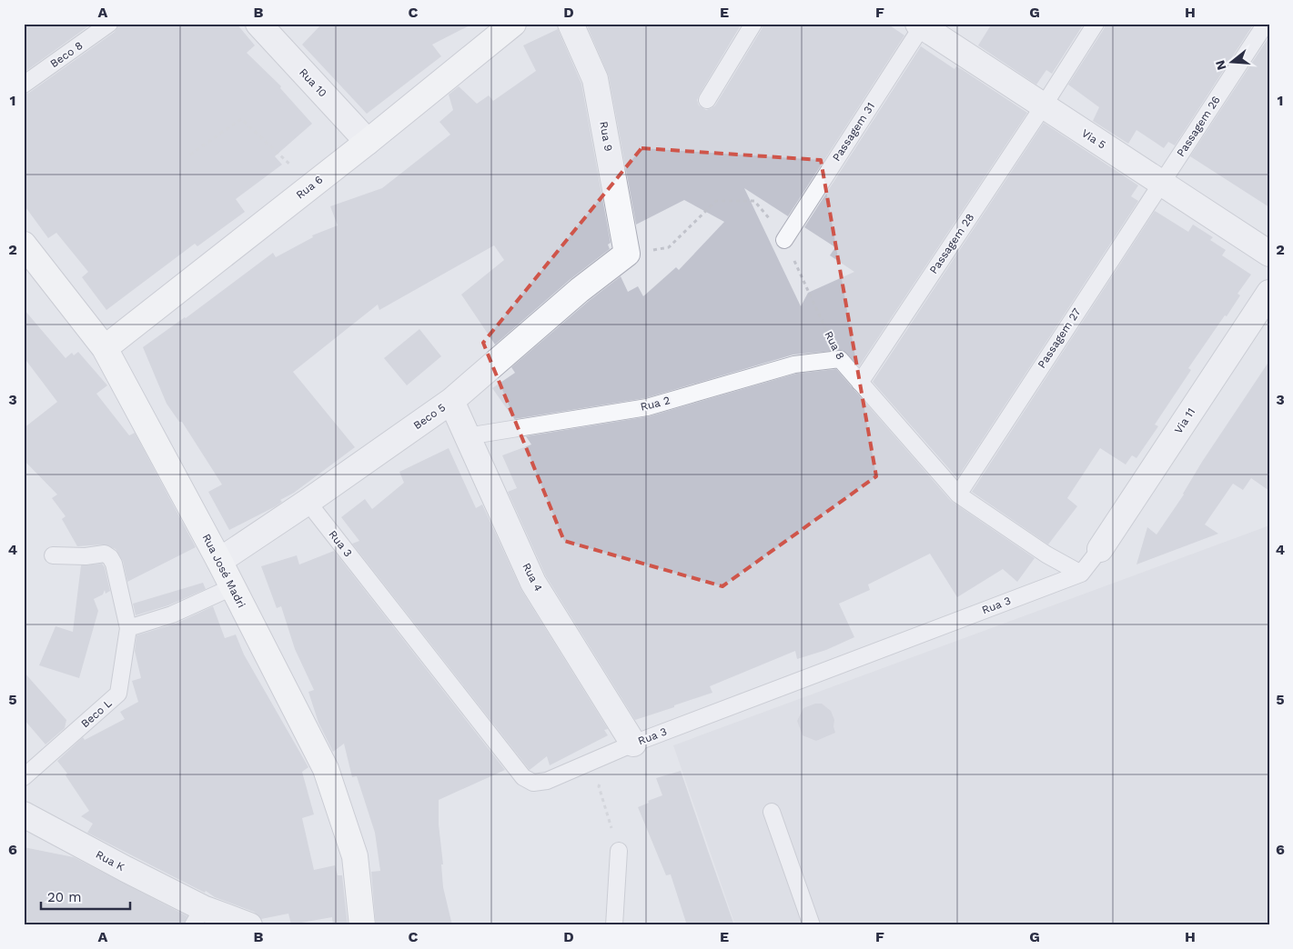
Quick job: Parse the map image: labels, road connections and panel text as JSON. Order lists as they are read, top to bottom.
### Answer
{
  "streets": {
    "street": [
      "Rua 10",
      "Rua 9",
      "Via 5",
      "Rua 6",
      "Beco 5",
      "Via 11",
      "Rua José Madri",
      "Rua 4",
      "Rua K"
    ],
    "lane": [
      "Beco 8",
      "Passagem 26",
      "Passagem 31",
      "Passagem 28",
      "Passagem 27",
      "Rua 8",
      "Rua 2",
      "Rua 3",
      "Beco L"
    ]
  },
  "crossings": [
    ["Rua 10", "Rua 6"],
    ["Passagem 26", "Via 5"],
    ["Passagem 26", "Passagem 27"],
    ["Passagem 31", "Via 5"],
    ["Passagem 31", "Rua 8"],
    ["Rua 9", "Rua 8"],
    ["Rua 9", "Beco 5"],
    ["Via 5", "Passagem 28"],
    ["Via 5", "Passagem 27"],
    ["Rua 6", "Rua José Madri"],
    ["Passagem 28", "Rua 8"],
    ["Passagem 27", "Rua 8"],
    ["Rua 8", "Rua 2"],
    ["Rua 8", "Beco 5"],
    ["Rua 8", "Rua 3"],
    ["Rua 2", "Rua 4"],
    ["Beco 5", "Rua 3"],
    ["Beco 5", "Rua José Madri"],
    ["Beco 5", "Rua 4"],
    ["Rua 3", "Rua 4"]
  ],
  "scale_bar": "20 m",
  "north": "left",
  "grid": {
    "columns": [
      "A",
      "B",
      "C",
      "D",
      "E",
      "F",
      "G",
      "H"
    ],
    "rows": [
      "1",
      "2",
      "3",
      "4",
      "5",
      "6"
    ]
  }
}
